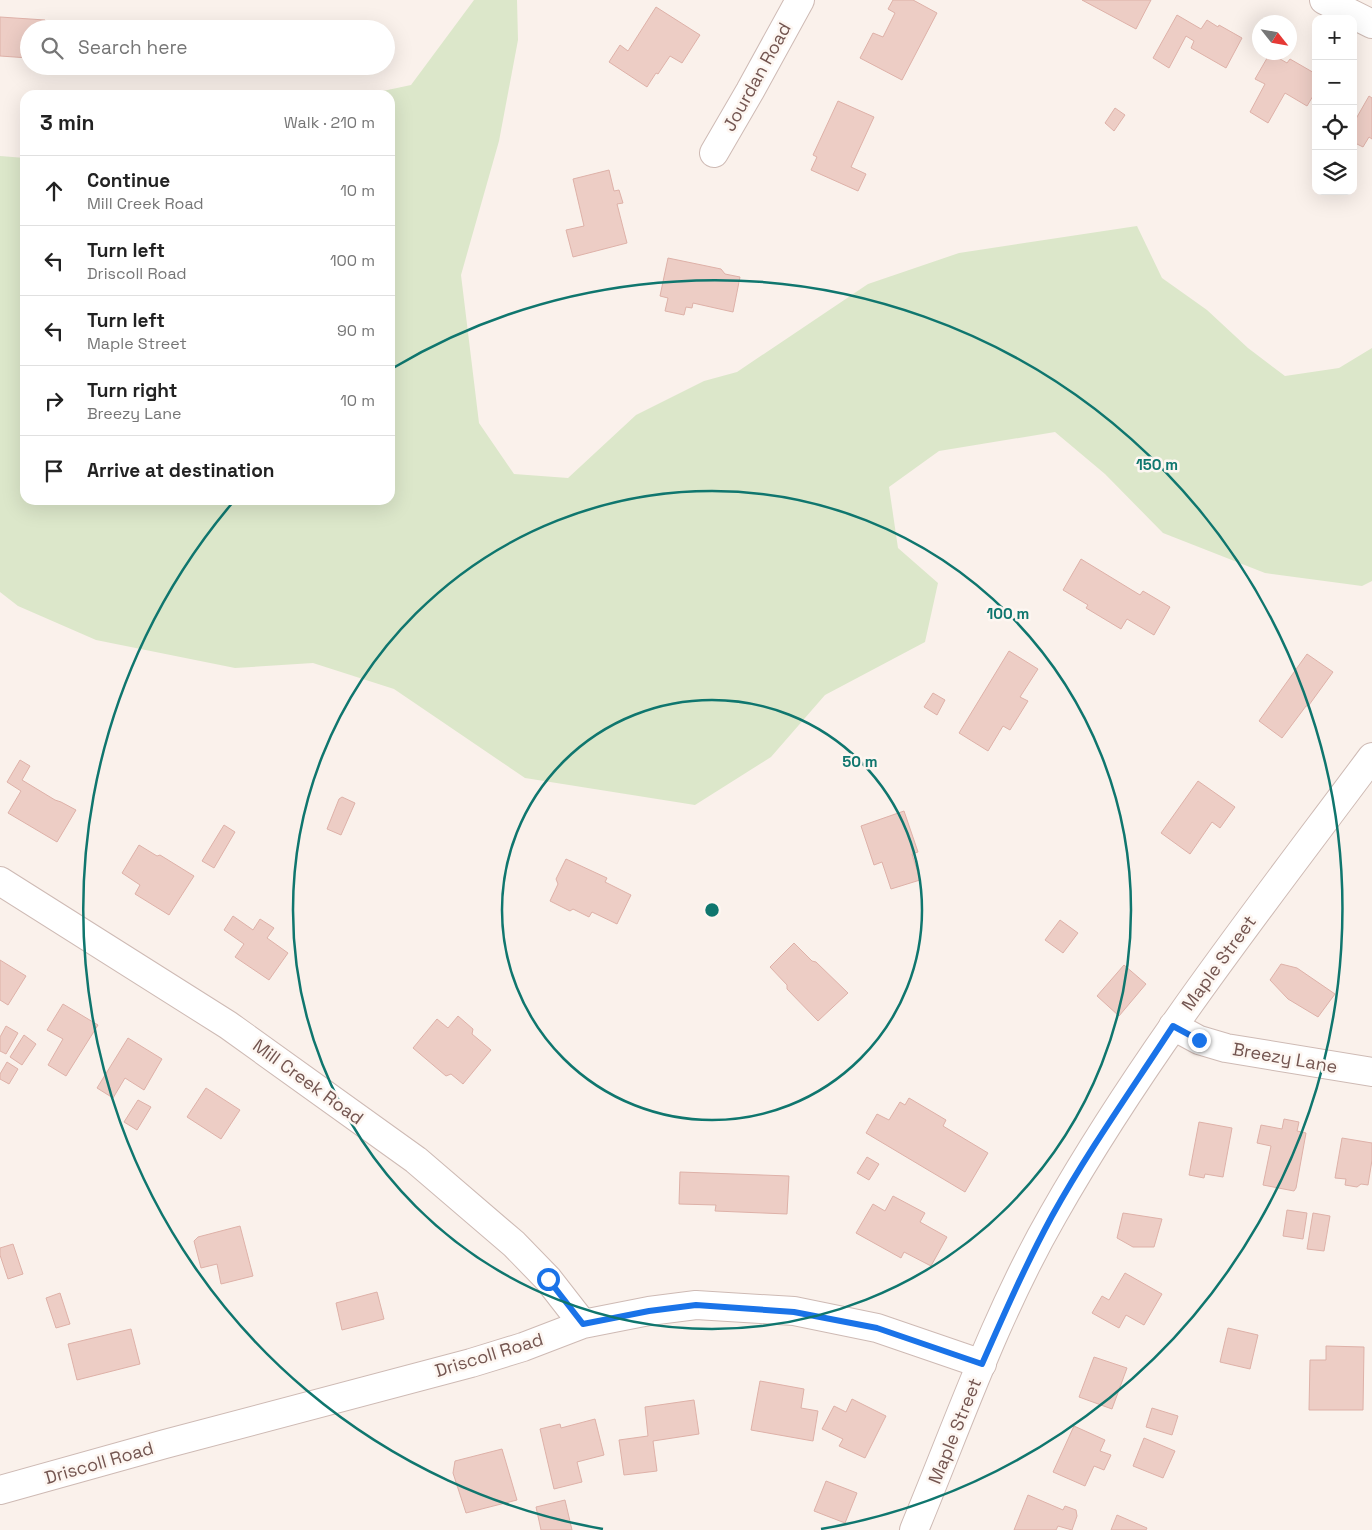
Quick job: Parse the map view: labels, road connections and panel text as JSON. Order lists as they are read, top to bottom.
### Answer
{
  "streets": {
    "street": [
      "Jourdan Road",
      "Maple Street",
      "Breezy Lane",
      "Mill Creek Road",
      "Driscoll Road"
    ]
  },
  "crossings": [
    ["Maple Street", "Breezy Lane"],
    ["Maple Street", "Driscoll Road"],
    ["Mill Creek Road", "Driscoll Road"]
  ],
  "north": "bottom right",
  "page": {
    "map_buttons": ["+", "−"],
    "search": "Search here",
    "heading": ["3 min", "Walk · 210 m"],
    "list": [
      ["Continue", "Mill Creek Road", "10 m"],
      ["Turn left", "Driscoll Road", "100 m"],
      ["Turn left", "Maple Street", "90 m"],
      ["Turn right", "Breezy Lane", "10 m"],
      "Arrive at destination"
    ]
  },
  "rings": ["150 m", "100 m", "50 m"]
}
